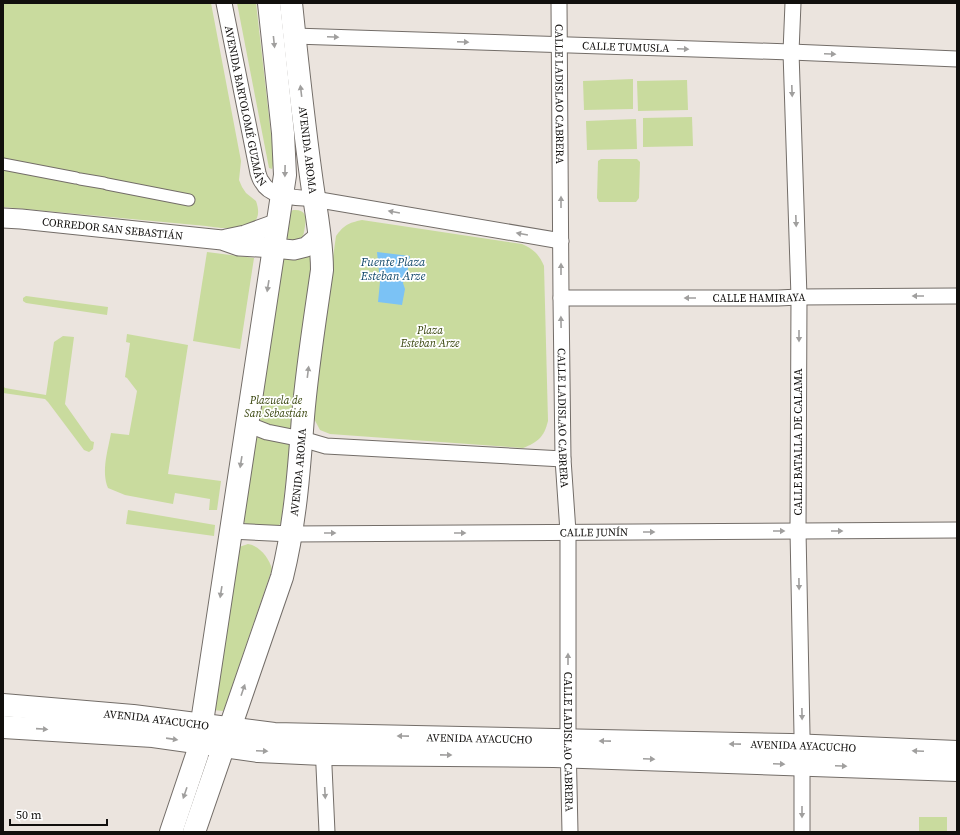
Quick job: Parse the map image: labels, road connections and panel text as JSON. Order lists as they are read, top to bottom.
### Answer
{
  "streets": {
    "main road": ["AVENIDA AROMA", "AVENIDA AYACUCHO"],
    "street": [
      "CALLE TUMUSLA",
      "CALLE LADISLAO CABRERA",
      "AVENIDA BARTOLOMÉ GUZMÁN",
      "CORREDOR SAN SEBASTIÁN",
      "CALLE HAMIRAYA",
      "CALLE BATALLA DE CALAMA",
      "CALLE JUNÍN"
    ]
  },
  "crossings": [
    ["CALLE TUMUSLA", "CALLE LADISLAO CABRERA"],
    ["CALLE TUMUSLA", "AVENIDA AROMA"],
    ["CALLE TUMUSLA", "CALLE BATALLA DE CALAMA"],
    ["CALLE LADISLAO CABRERA", "CALLE HAMIRAYA"],
    ["CALLE LADISLAO CABRERA", "CALLE JUNÍN"],
    ["CALLE LADISLAO CABRERA", "AVENIDA AYACUCHO"],
    ["AVENIDA BARTOLOMÉ GUZMÁN", "AVENIDA AROMA"],
    ["AVENIDA AROMA", "CORREDOR SAN SEBASTIÁN"],
    ["AVENIDA AROMA", "CALLE JUNÍN"],
    ["AVENIDA AROMA", "AVENIDA AYACUCHO"],
    ["CALLE HAMIRAYA", "CALLE BATALLA DE CALAMA"],
    ["CALLE BATALLA DE CALAMA", "CALLE JUNÍN"],
    ["CALLE BATALLA DE CALAMA", "AVENIDA AYACUCHO"]
  ],
  "one_way": [
    "CALLE TUMUSLA",
    "CALLE LADISLAO CABRERA",
    "CALLE HAMIRAYA",
    "CALLE BATALLA DE CALAMA"
  ],
  "water": ["Fuente Plaza Esteban Arze"],
  "parks": ["Plaza Esteban Arze", "Plazuela de San Sebastián"],
  "scale_bar": "50 m"
}
